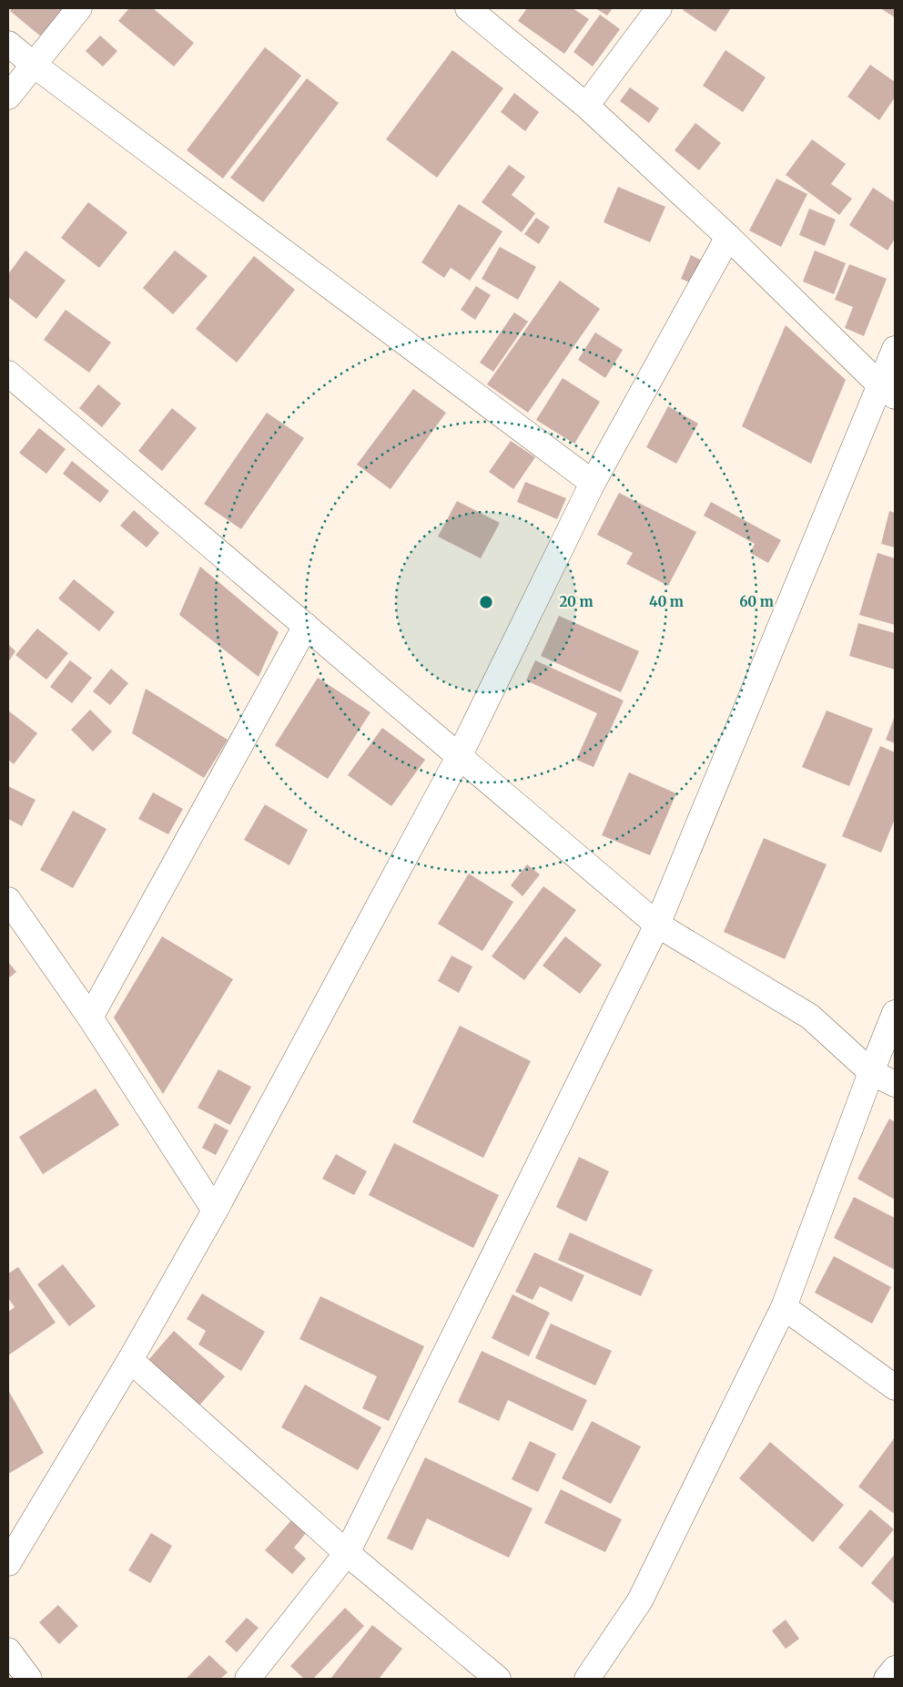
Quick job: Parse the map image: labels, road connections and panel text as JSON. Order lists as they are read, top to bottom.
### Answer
{
  "rings": ["20 m", "40 m", "60 m"]
}
